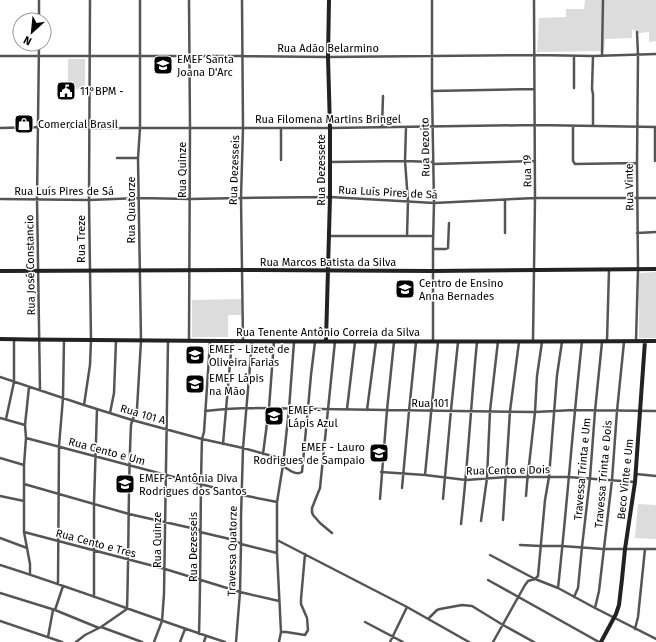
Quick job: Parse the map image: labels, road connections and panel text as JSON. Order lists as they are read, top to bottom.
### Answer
{
  "streets": {
    "main road": [
      "Rua Dezessete",
      "Rua Marcos Batista da Silva",
      "Rua Tenente Antônio Correia da Silva",
      "Beco Vinte e Um"
    ],
    "street": [
      "Rua Adão Belarmino",
      "Rua Filomena Martins Bringel",
      "Rua Dezoito",
      "Rua Quinze",
      "Rua Dezesseis",
      "Rua 19",
      "Rua Vinte",
      "Rua Luís Pires de Sá",
      "Rua Quatorze",
      "Rua Treze",
      "Rua José Constancio",
      "Rua 101",
      "Rua 101 A",
      "Rua Cento e Um",
      "Travessa Trinta e Um",
      "Rua Cento e Dois",
      "Travessa Trinta e Dois",
      "Rua Cento e Tres",
      "Travessa Quatorze"
    ]
  },
  "crossings": [
    ["Rua Adão Belarmino", "Rua Dezoito"],
    ["Rua Adão Belarmino", "Rua Quinze"],
    ["Rua Adão Belarmino", "Rua Dezesseis"],
    ["Rua Adão Belarmino", "Rua Dezessete"],
    ["Rua Adão Belarmino", "Rua 19"],
    ["Rua Adão Belarmino", "Rua Vinte"],
    ["Rua Adão Belarmino", "Rua Quatorze"],
    ["Rua Adão Belarmino", "Rua Treze"],
    ["Rua Adão Belarmino", "Rua José Constancio"],
    ["Rua Filomena Martins Bringel", "Rua Dezoito"],
    ["Rua Filomena Martins Bringel", "Rua Quinze"],
    ["Rua Filomena Martins Bringel", "Rua Dezesseis"],
    ["Rua Filomena Martins Bringel", "Rua Dezessete"],
    ["Rua Filomena Martins Bringel", "Rua 19"],
    ["Rua Filomena Martins Bringel", "Rua Vinte"],
    ["Rua Filomena Martins Bringel", "Rua Quatorze"],
    ["Rua Filomena Martins Bringel", "Rua Treze"],
    ["Rua Filomena Martins Bringel", "Rua José Constancio"],
    ["Rua Dezoito", "Rua Luís Pires de Sá"],
    ["Rua Dezoito", "Rua Marcos Batista da Silva"],
    ["Rua Dezoito", "Rua Tenente Antônio Correia da Silva"],
    ["Rua Quinze", "Rua Luís Pires de Sá"],
    ["Rua Quinze", "Rua Marcos Batista da Silva"],
    ["Rua Quinze", "Rua Tenente Antônio Correia da Silva"],
    ["Rua Quinze", "Rua 101 A"],
    ["Rua Quinze", "Rua Cento e Um"],
    ["Rua Quinze", "Rua Cento e Tres"],
    ["Rua Dezesseis", "Rua Luís Pires de Sá"],
    ["Rua Dezesseis", "Rua Marcos Batista da Silva"],
    ["Rua Dezesseis", "Rua Tenente Antônio Correia da Silva"],
    ["Rua Dezesseis", "Rua 101"],
    ["Rua Dezesseis", "Rua 101 A"],
    ["Rua Dezesseis", "Rua Cento e Um"],
    ["Rua Dezesseis", "Rua Cento e Tres"],
    ["Rua Dezessete", "Rua Luís Pires de Sá"],
    ["Rua Dezessete", "Rua Marcos Batista da Silva"],
    ["Rua Dezessete", "Rua Tenente Antônio Correia da Silva"],
    ["Rua 19", "Rua Luís Pires de Sá"],
    ["Rua 19", "Rua Marcos Batista da Silva"],
    ["Rua 19", "Rua Tenente Antônio Correia da Silva"],
    ["Rua Vinte", "Rua Luís Pires de Sá"],
    ["Rua Vinte", "Rua Marcos Batista da Silva"],
    ["Rua Vinte", "Rua Tenente Antônio Correia da Silva"],
    ["Rua Luís Pires de Sá", "Rua Quatorze"],
    ["Rua Luís Pires de Sá", "Rua Treze"],
    ["Rua Luís Pires de Sá", "Rua José Constancio"],
    ["Rua Quatorze", "Rua Marcos Batista da Silva"],
    ["Rua Quatorze", "Rua Tenente Antônio Correia da Silva"],
    ["Rua Quatorze", "Rua 101 A"],
    ["Rua Quatorze", "Rua Cento e Um"],
    ["Rua Quatorze", "Rua Cento e Tres"],
    ["Rua Treze", "Rua Marcos Batista da Silva"],
    ["Rua Treze", "Rua Tenente Antônio Correia da Silva"],
    ["Rua Treze", "Rua 101 A"],
    ["Rua Marcos Batista da Silva", "Rua José Constancio"],
    ["Rua Marcos Batista da Silva", "Travessa Trinta e Um"],
    ["Rua José Constancio", "Rua Tenente Antônio Correia da Silva"],
    ["Rua José Constancio", "Rua 101 A"],
    ["Rua Tenente Antônio Correia da Silva", "Travessa Trinta e Um"],
    ["Rua Tenente Antônio Correia da Silva", "Travessa Trinta e Dois"],
    ["Rua Tenente Antônio Correia da Silva", "Beco Vinte e Um"],
    ["Rua Tenente Antônio Correia da Silva", "Travessa Quatorze"],
    ["Rua 101", "Travessa Trinta e Um"],
    ["Rua 101", "Travessa Trinta e Dois"],
    ["Rua 101", "Beco Vinte e Um"],
    ["Rua 101", "Travessa Quatorze"],
    ["Rua 101 A", "Travessa Quatorze"],
    ["Rua Cento e Um", "Travessa Quatorze"],
    ["Travessa Trinta e Um", "Rua Cento e Dois"],
    ["Rua Cento e Dois", "Travessa Trinta e Dois"],
    ["Rua Cento e Dois", "Beco Vinte e Um"],
    ["Rua Cento e Tres", "Travessa Quatorze"]
  ],
  "places": {
    "school or university": [
      "EMEF Santa Joana D'Arc",
      "Centro de Ensino Anna Bernades",
      "EMEF - Lizete de Oliveira Farias",
      "EMEF Lápis na Mão",
      "EMEF - Lápis Azul",
      "EMEF - Lauro Rodrigues de Sampaio",
      "EMEF - Antônia Diva Rodrigues dos Santos"
    ],
    "public building": ["11°BPM -"],
    "shop": ["Comercial Brasil"]
  },
  "north": "bottom left"
}
